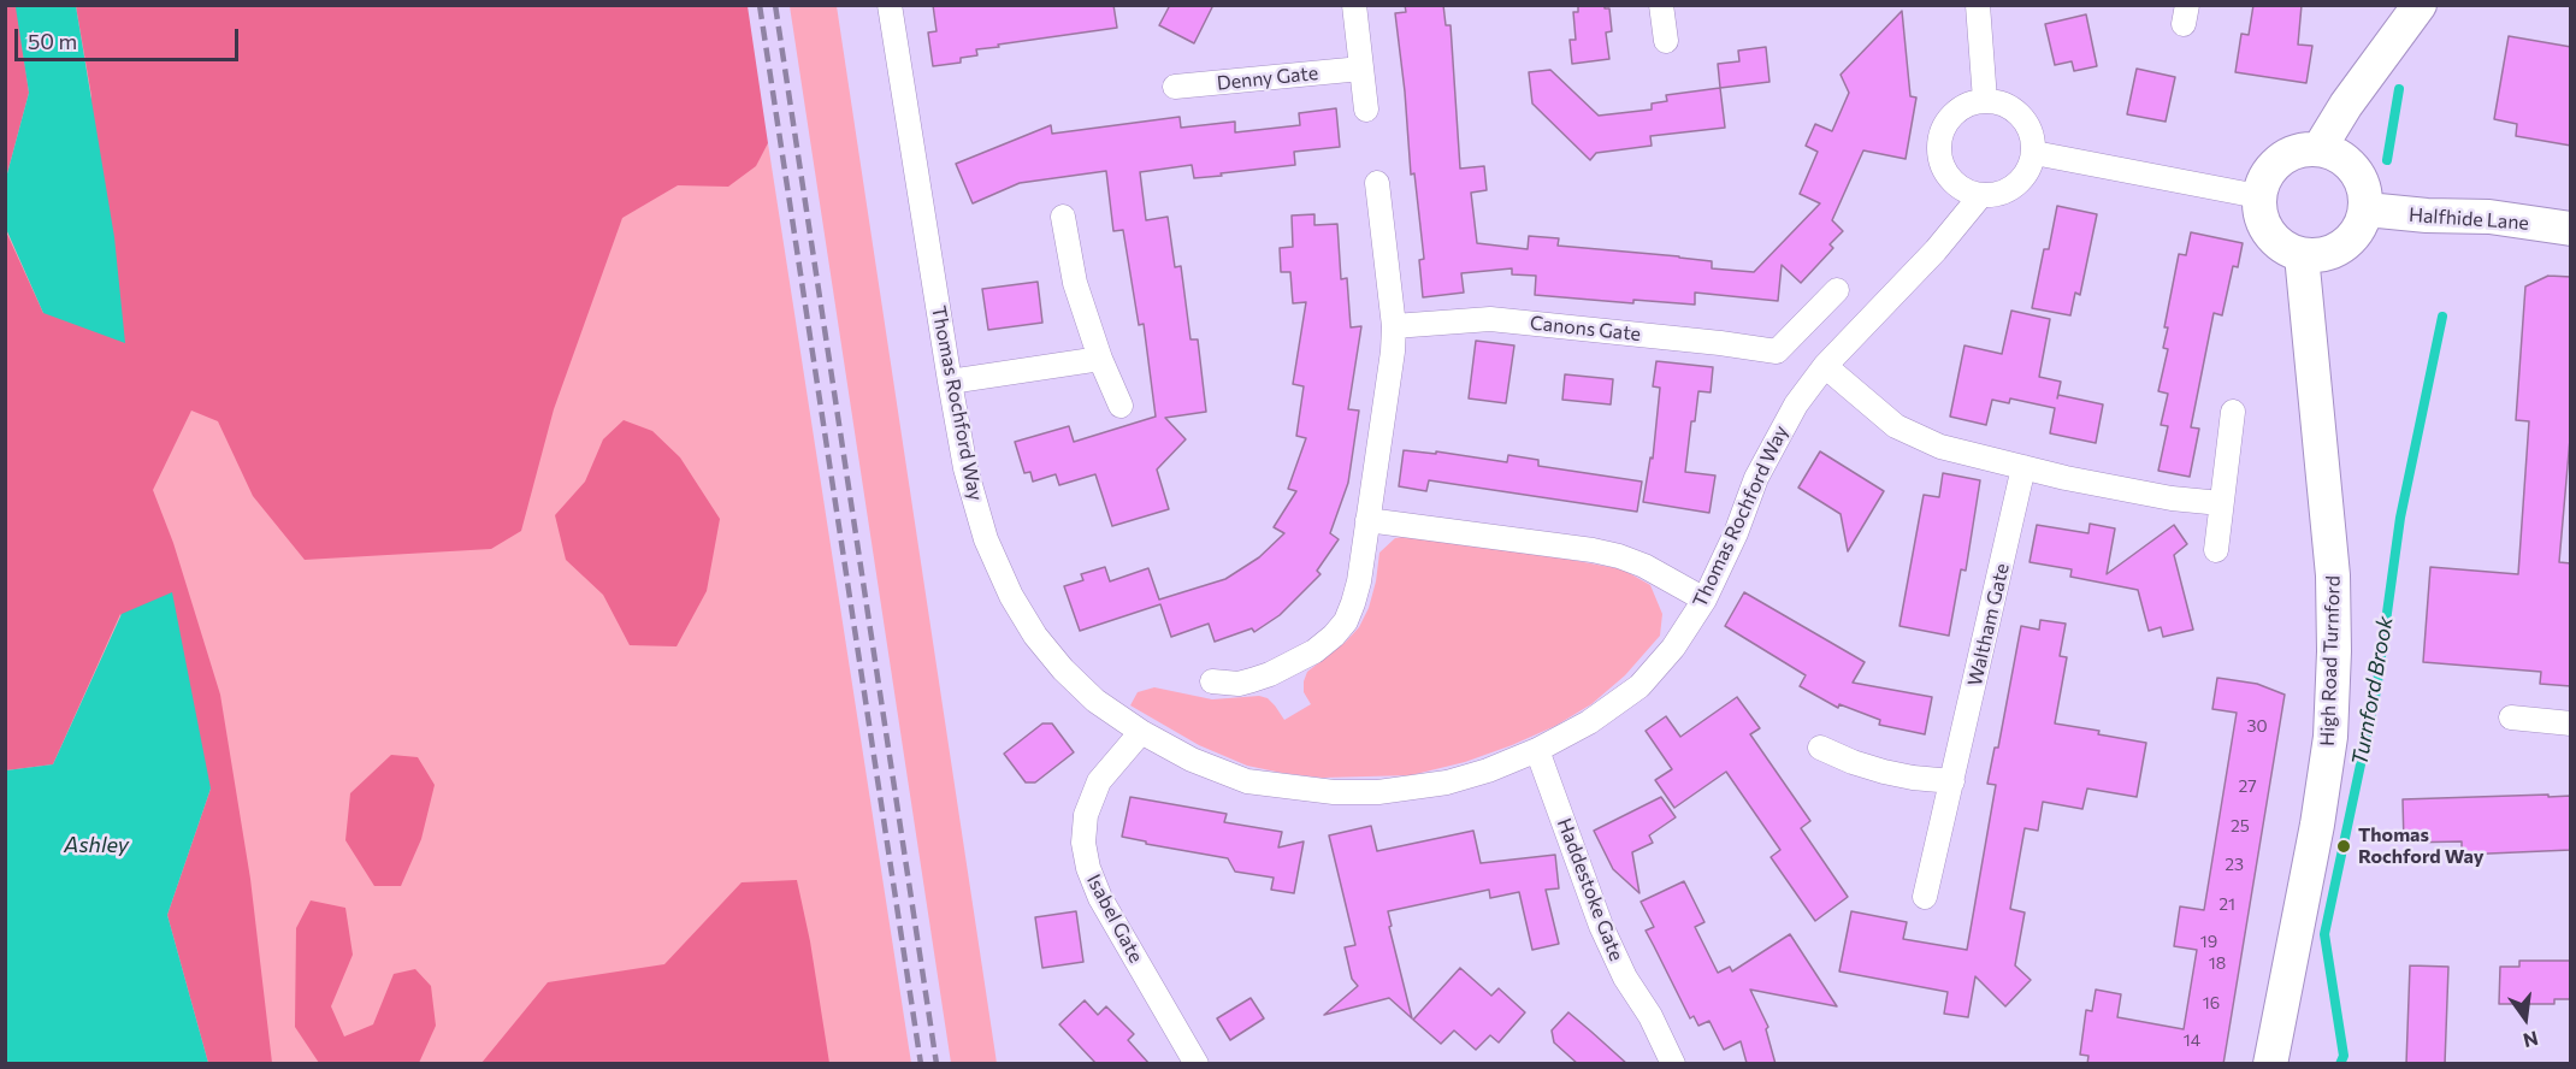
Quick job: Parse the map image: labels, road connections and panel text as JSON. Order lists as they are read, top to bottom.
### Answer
{
  "streets": {
    "main road": ["Halfhide Lane", "High Road Turnford"],
    "street": [
      "Denny Gate",
      "Canons Gate",
      "Thomas Rochford Way",
      "Waltham Gate",
      "Haddestoke Gate",
      "Isabel Gate"
    ]
  },
  "crossings": [
    ["Halfhide Lane", "High Road Turnford"],
    ["Thomas Rochford Way", "Haddestoke Gate"],
    ["Thomas Rochford Way", "Isabel Gate"]
  ],
  "water": ["Turnford Brook", "Ashley"],
  "places": ["Thomas Rochford Way"],
  "house_numbers": [
    "30",
    "27",
    "25",
    "23",
    "21",
    "19",
    "18",
    "16",
    "14"
  ],
  "scale_bar": "50 m",
  "north": "bottom"
}
